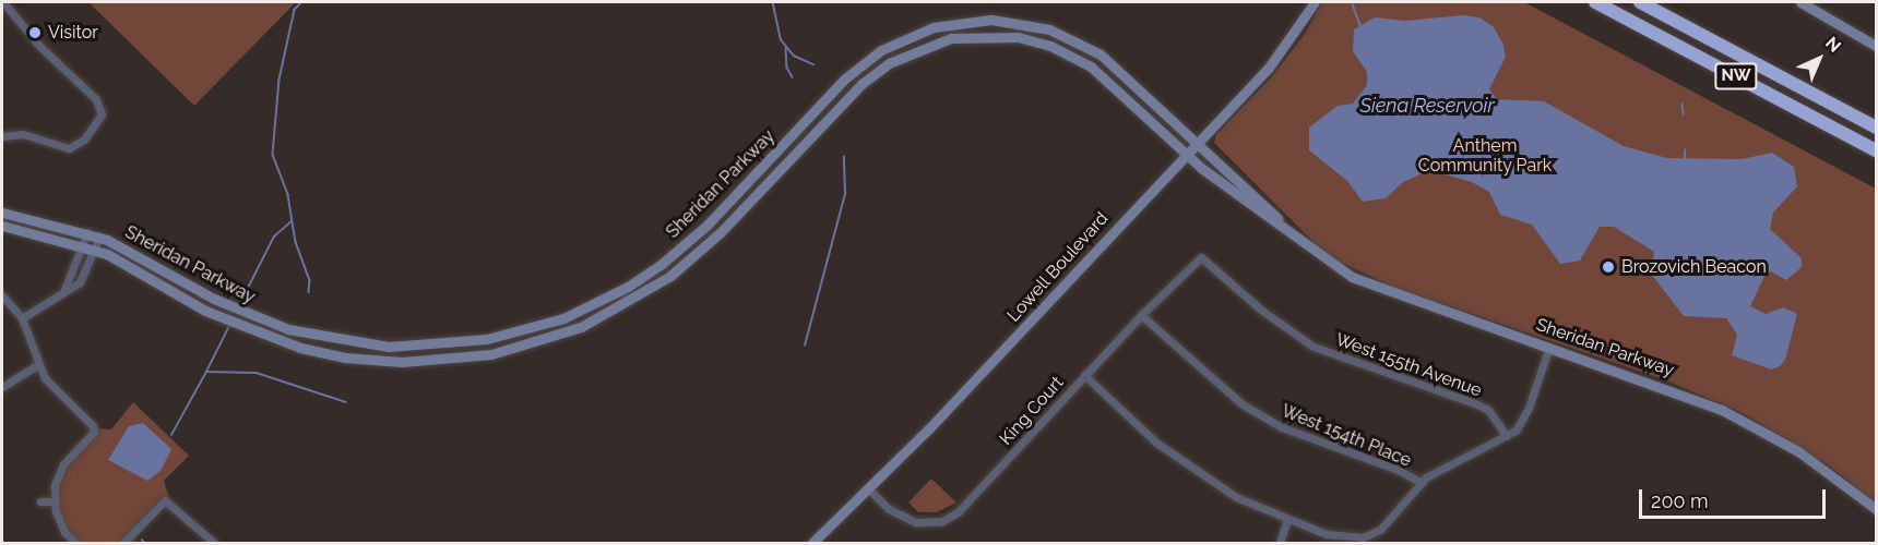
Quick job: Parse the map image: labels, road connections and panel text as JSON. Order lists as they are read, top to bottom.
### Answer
{
  "streets": {
    "highway": ["NW"],
    "main road": ["Sheridan Parkway", "Lowell Boulevard"],
    "street": ["West 155th Avenue", "King Court", "West 154th Place"]
  },
  "crossings": [
    ["Sheridan Parkway", "Lowell Boulevard"],
    ["Lowell Boulevard", "King Court"],
    ["West 155th Avenue", "King Court"],
    ["King Court", "West 154th Place"]
  ],
  "water": ["Siena Reservoir"],
  "parks": ["Anthem Community Park"],
  "places": ["Visitor", "Brozovich Beacon"],
  "scale_bar": "200 m",
  "north": "top right"
}
